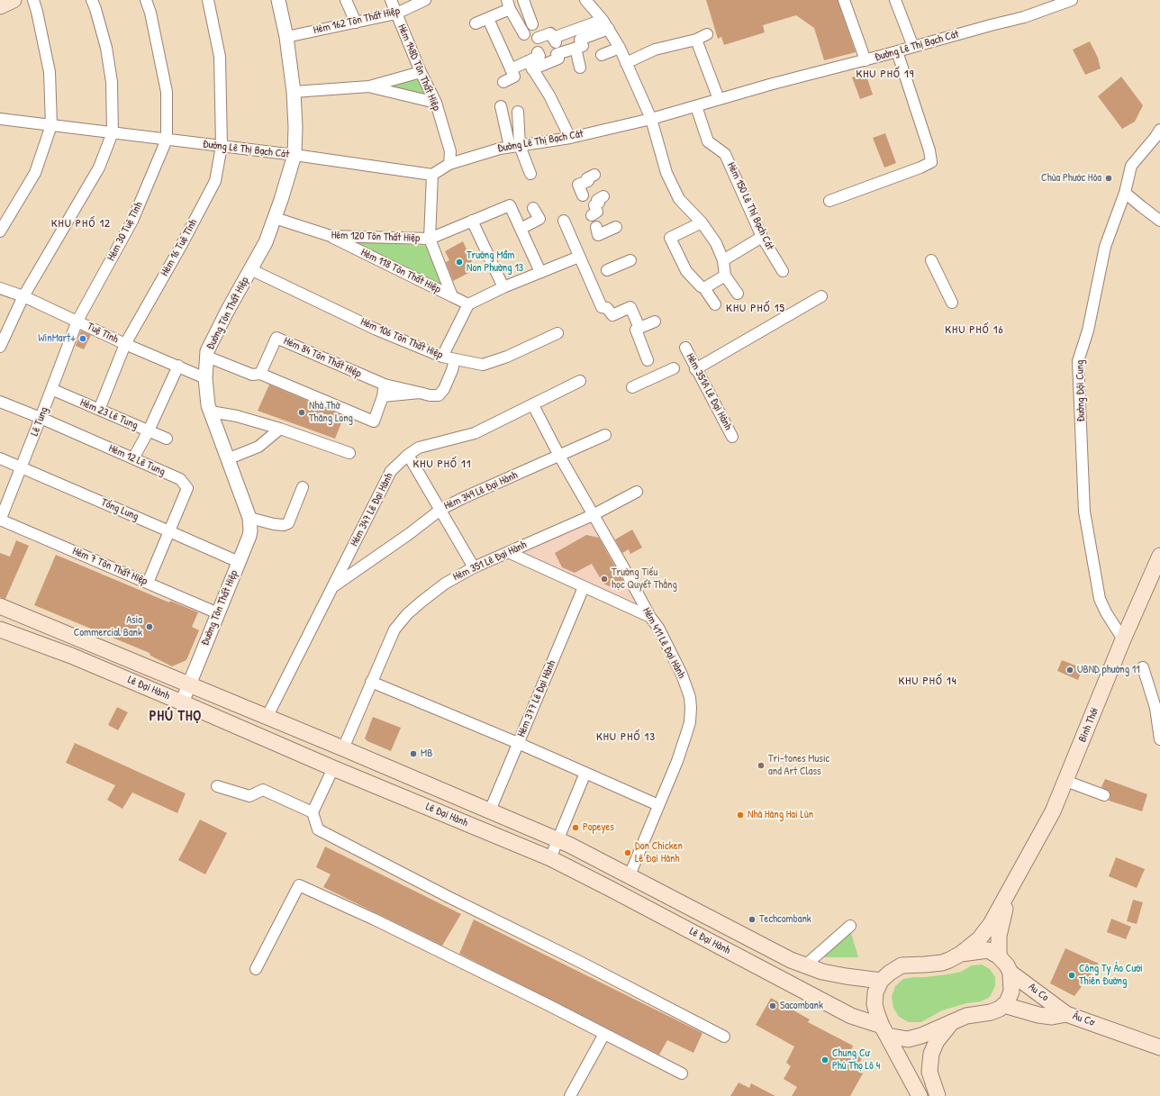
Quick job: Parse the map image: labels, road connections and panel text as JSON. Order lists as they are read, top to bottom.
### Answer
{
  "streets": {
    "main road": [
      "Lê Đại Hành",
      "Bình Thới",
      "Au Co",
      "Âu Cơ"
    ],
    "street": [
      "Hẻm 162 Tôn Thất Hiệp",
      "Đường Lê Thị Bạch Cát",
      "Hẻm 148D Tôn Thất Hiệp",
      "Hẻm 150 Lê Thị Bạch Cát",
      "Hẻm 30 Tuệ Tĩnh",
      "Hẻm 120 Tôn Thất Hiệp",
      "Hẻm 16 Tuệ Tĩnh",
      "Hẻm 118 Tôn Thất Hiệp",
      "Đường Tôn Thất Hiệp",
      "Tuệ Tĩnh",
      "Hẻm 106 Tôn Thất Hiệp",
      "Hẻm 84 Tôn Thất Hiệp",
      "Đường Đội Cung",
      "Hẻm 351A Lê Đại Hành",
      "Hẻm 23 Lê Tung",
      "Lê Tung",
      "Hẻm 12 Lê Tung",
      "Hẻm 349 Lê Đại Hành",
      "Tổng Lung",
      "Hẻm 347 Lê Đại Hành",
      "Hẻm 351 Lê Đại Hành",
      "Hẻm 7 Tôn Thất Hiệp",
      "Hẻm 411 Lê Đại Hành",
      "Hẻm 377 Lê Đại Hành"
    ]
  },
  "crossings": [
    ["Hẻm 162 Tôn Thất Hiệp", "Hẻm 148D Tôn Thất Hiệp"],
    ["Hẻm 162 Tôn Thất Hiệp", "Đường Tôn Thất Hiệp"],
    ["Đường Lê Thị Bạch Cát", "Hẻm 148D Tôn Thất Hiệp"],
    ["Đường Lê Thị Bạch Cát", "Hẻm 150 Lê Thị Bạch Cát"],
    ["Đường Lê Thị Bạch Cát", "Hẻm 30 Tuệ Tĩnh"],
    ["Đường Lê Thị Bạch Cát", "Hẻm 16 Tuệ Tĩnh"],
    ["Đường Lê Thị Bạch Cát", "Đường Tôn Thất Hiệp"],
    ["Hẻm 30 Tuệ Tĩnh", "Tuệ Tĩnh"],
    ["Hẻm 30 Tuệ Tĩnh", "Lê Tung"],
    ["Hẻm 120 Tôn Thất Hiệp", "Hẻm 118 Tôn Thất Hiệp"],
    ["Hẻm 120 Tôn Thất Hiệp", "Đường Tôn Thất Hiệp"],
    ["Hẻm 16 Tuệ Tĩnh", "Tuệ Tĩnh"],
    ["Hẻm 16 Tuệ Tĩnh", "Hẻm 23 Lê Tung"],
    ["Đường Tôn Thất Hiệp", "Tuệ Tĩnh"],
    ["Đường Tôn Thất Hiệp", "Hẻm 106 Tôn Thất Hiệp"],
    ["Đường Tôn Thất Hiệp", "Tổng Lung"],
    ["Đường Tôn Thất Hiệp", "Hẻm 7 Tôn Thất Hiệp"],
    ["Đường Tôn Thất Hiệp", "Lê Đại Hành"],
    ["Tuệ Tĩnh", "Lê Tung"],
    ["Đường Đội Cung", "Bình Thới"],
    ["Hẻm 23 Lê Tung", "Lê Tung"],
    ["Lê Tung", "Hẻm 12 Lê Tung"],
    ["Lê Tung", "Tổng Lung"],
    ["Lê Tung", "Hẻm 7 Tôn Thất Hiệp"],
    ["Hẻm 12 Lê Tung", "Tổng Lung"],
    ["Hẻm 349 Lê Đại Hành", "Hẻm 347 Lê Đại Hành"],
    ["Hẻm 349 Lê Đại Hành", "Hẻm 411 Lê Đại Hành"],
    ["Hẻm 347 Lê Đại Hành", "Hẻm 411 Lê Đại Hành"],
    ["Hẻm 347 Lê Đại Hành", "Lê Đại Hành"],
    ["Hẻm 351 Lê Đại Hành", "Hẻm 411 Lê Đại Hành"],
    ["Hẻm 351 Lê Đại Hành", "Lê Đại Hành"],
    ["Hẻm 411 Lê Đại Hành", "Lê Đại Hành"],
    ["Lê Đại Hành", "Hẻm 377 Lê Đại Hành"],
    ["Lê Đại Hành", "Âu Cơ"],
    ["Au Co", "Âu Cơ"]
  ],
  "districts": [
    "KHU PHỐ 19",
    "KHU PHỐ 12",
    "KHU PHỐ 15",
    "KHU PHỐ 16",
    "KHU PHỐ 11",
    "KHU PHỐ 14",
    "PHÚ THỌ",
    "KHU PHỐ 13"
  ],
  "places": [
    "Chùa Phước Hòa",
    "Trường Mầm Non Phường 13",
    "WinMart+",
    "Nhà Thờ Thăng Long",
    "Trường Tiểu học Quyết Thắng",
    "Asia Commercial Bank",
    "UBND phường 11",
    "MB",
    "Tri-tones Music and Art Class",
    "Nhà Hàng Hai Lùn",
    "Popeyes",
    "Don Chicken Lê Đại Hành",
    "Techcombank",
    "Công Ty Áo Cưới Thiên Đường",
    "Sacombank",
    "Chung Cư Phú Thọ Lô 4"
  ]
}
